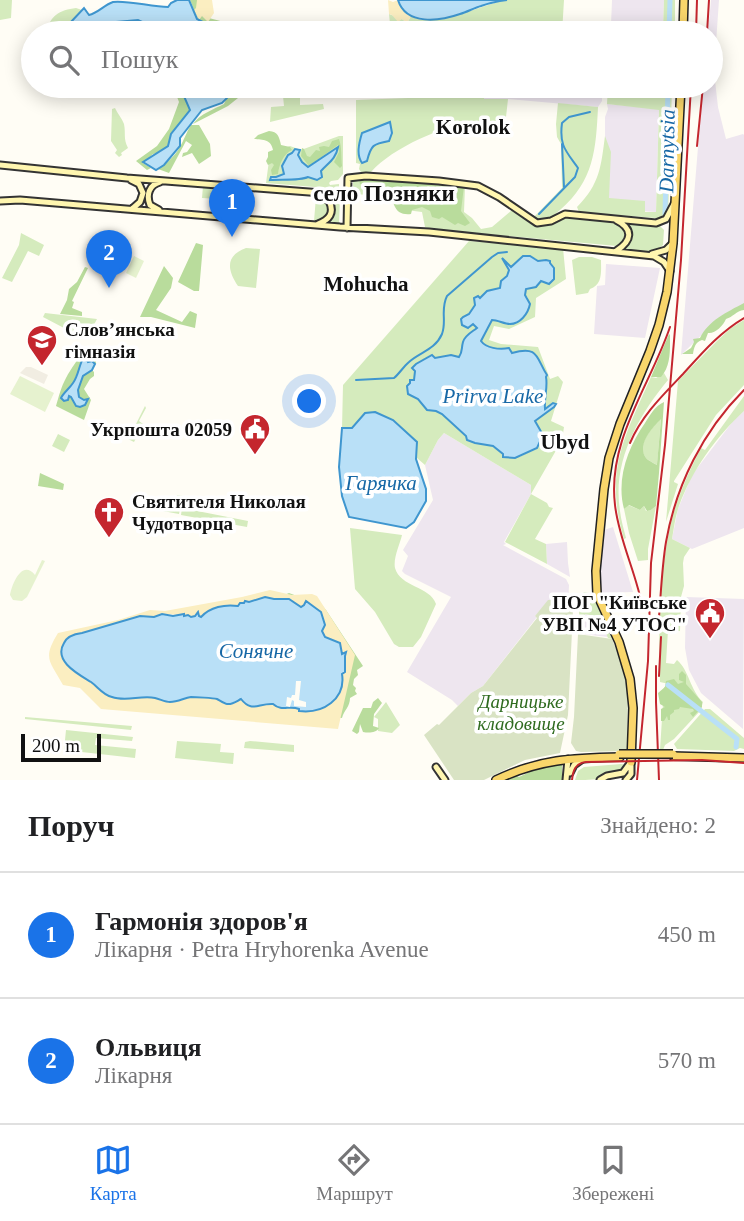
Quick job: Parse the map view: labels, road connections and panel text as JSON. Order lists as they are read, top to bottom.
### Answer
{
  "districts": [
    "Korolok",
    "село Позняки",
    "Mohucha",
    "Ubyd"
  ],
  "water": [
    "Darnytsia",
    "Prirva Lake",
    "Гарячка",
    "Сонячне"
  ],
  "parks": ["Дарницьке кладовище"],
  "places": {
    "school or university": ["Слов’янська гімназія"],
    "public building": ["Укрпошта 02059", "ПОГ \"Київське УВП №4 УТОС\""],
    "church": ["Святителя Николая Чудотворца"]
  },
  "scale_bar": "200 m",
  "page": {
    "search": "Пошук",
    "pins": ["1", "2"],
    "scale": "200 m",
    "heading": ["Поруч", "Знайдено: 2"],
    "list": [
      {
        "mark": "1",
        "name": "Гармонія здоров'я",
        "note": "Лікарня · Petra Hryhorenka Avenue",
        "value": "450 m"
      },
      {
        "mark": "2",
        "name": "Ольвиця",
        "note": "Лікарня",
        "value": "570 m"
      }
    ],
    "nav": ["Карта", "Маршрут", "Збережені"]
  }
}
